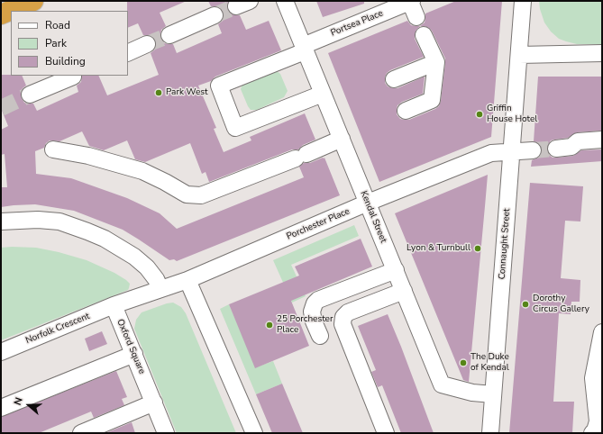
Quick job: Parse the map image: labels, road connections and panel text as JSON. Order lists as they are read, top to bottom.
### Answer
{
  "streets": {
    "street": [
      "Portsea Place",
      "Kendal Street",
      "Porchester Place",
      "Connaught Street",
      "Norfolk Crescent",
      "Oxford Square"
    ]
  },
  "crossings": [
    ["Portsea Place", "Kendal Street"],
    ["Kendal Street", "Porchester Place"],
    ["Kendal Street", "Connaught Street"],
    ["Porchester Place", "Connaught Street"],
    ["Norfolk Crescent", "Oxford Square"]
  ],
  "places": [
    "Park West",
    "Griffin House Hotel",
    "Lyon & Turnbull",
    "Dorothy Circus Gallery",
    "25 Porchester Place",
    "The Duke of Kendal"
  ],
  "legend": ["Road", "Park", "Building"],
  "north": "left"
}
